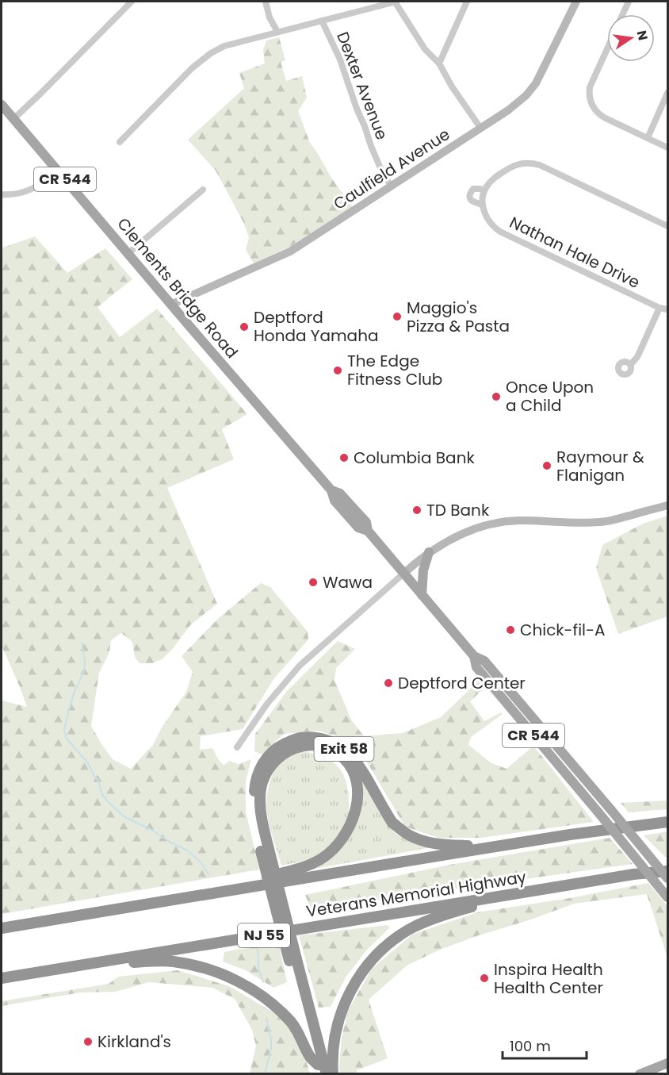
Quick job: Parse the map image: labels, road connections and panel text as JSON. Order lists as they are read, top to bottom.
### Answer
{
  "streets": {
    "highway": ["Exit 58", "Veterans Memorial Highway", "NJ 55"],
    "main road": ["CR 544", "Clements Bridge Road"],
    "street": ["Dexter Avenue", "Caulfield Avenue", "Nathan Hale Drive"]
  },
  "crossings": [
    ["Dexter Avenue", "Caulfield Avenue"],
    ["Caulfield Avenue", "Clements Bridge Road"],
    ["Exit 58", "Veterans Memorial Highway"]
  ],
  "places": [
    "Maggio's Pizza & Pasta",
    "Deptford Honda Yamaha",
    "The Edge Fitness Club",
    "Once Upon a Child",
    "Columbia Bank",
    "Raymour & Flanigan",
    "TD Bank",
    "Wawa",
    "Chick-fil-A",
    "Deptford Center",
    "Inspira Health Health Center",
    "Kirkland's"
  ],
  "scale_bar": "100 m",
  "north": "right"
}
